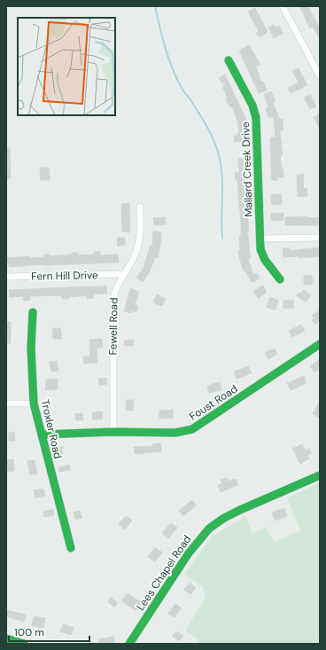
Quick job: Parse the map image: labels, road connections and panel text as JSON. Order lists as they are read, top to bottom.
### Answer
{
  "streets": {
    "street": [
      "Mallard Creek Drive",
      "Fern Hill Drive",
      "Fewell Road",
      "Foust Road",
      "Troxler Road",
      "Lees Chapel Road"
    ]
  },
  "crossings": [
    ["Fern Hill Drive", "Fewell Road"],
    ["Fewell Road", "Foust Road"],
    ["Foust Road", "Troxler Road"]
  ],
  "scale_bar": "100 m"
}
